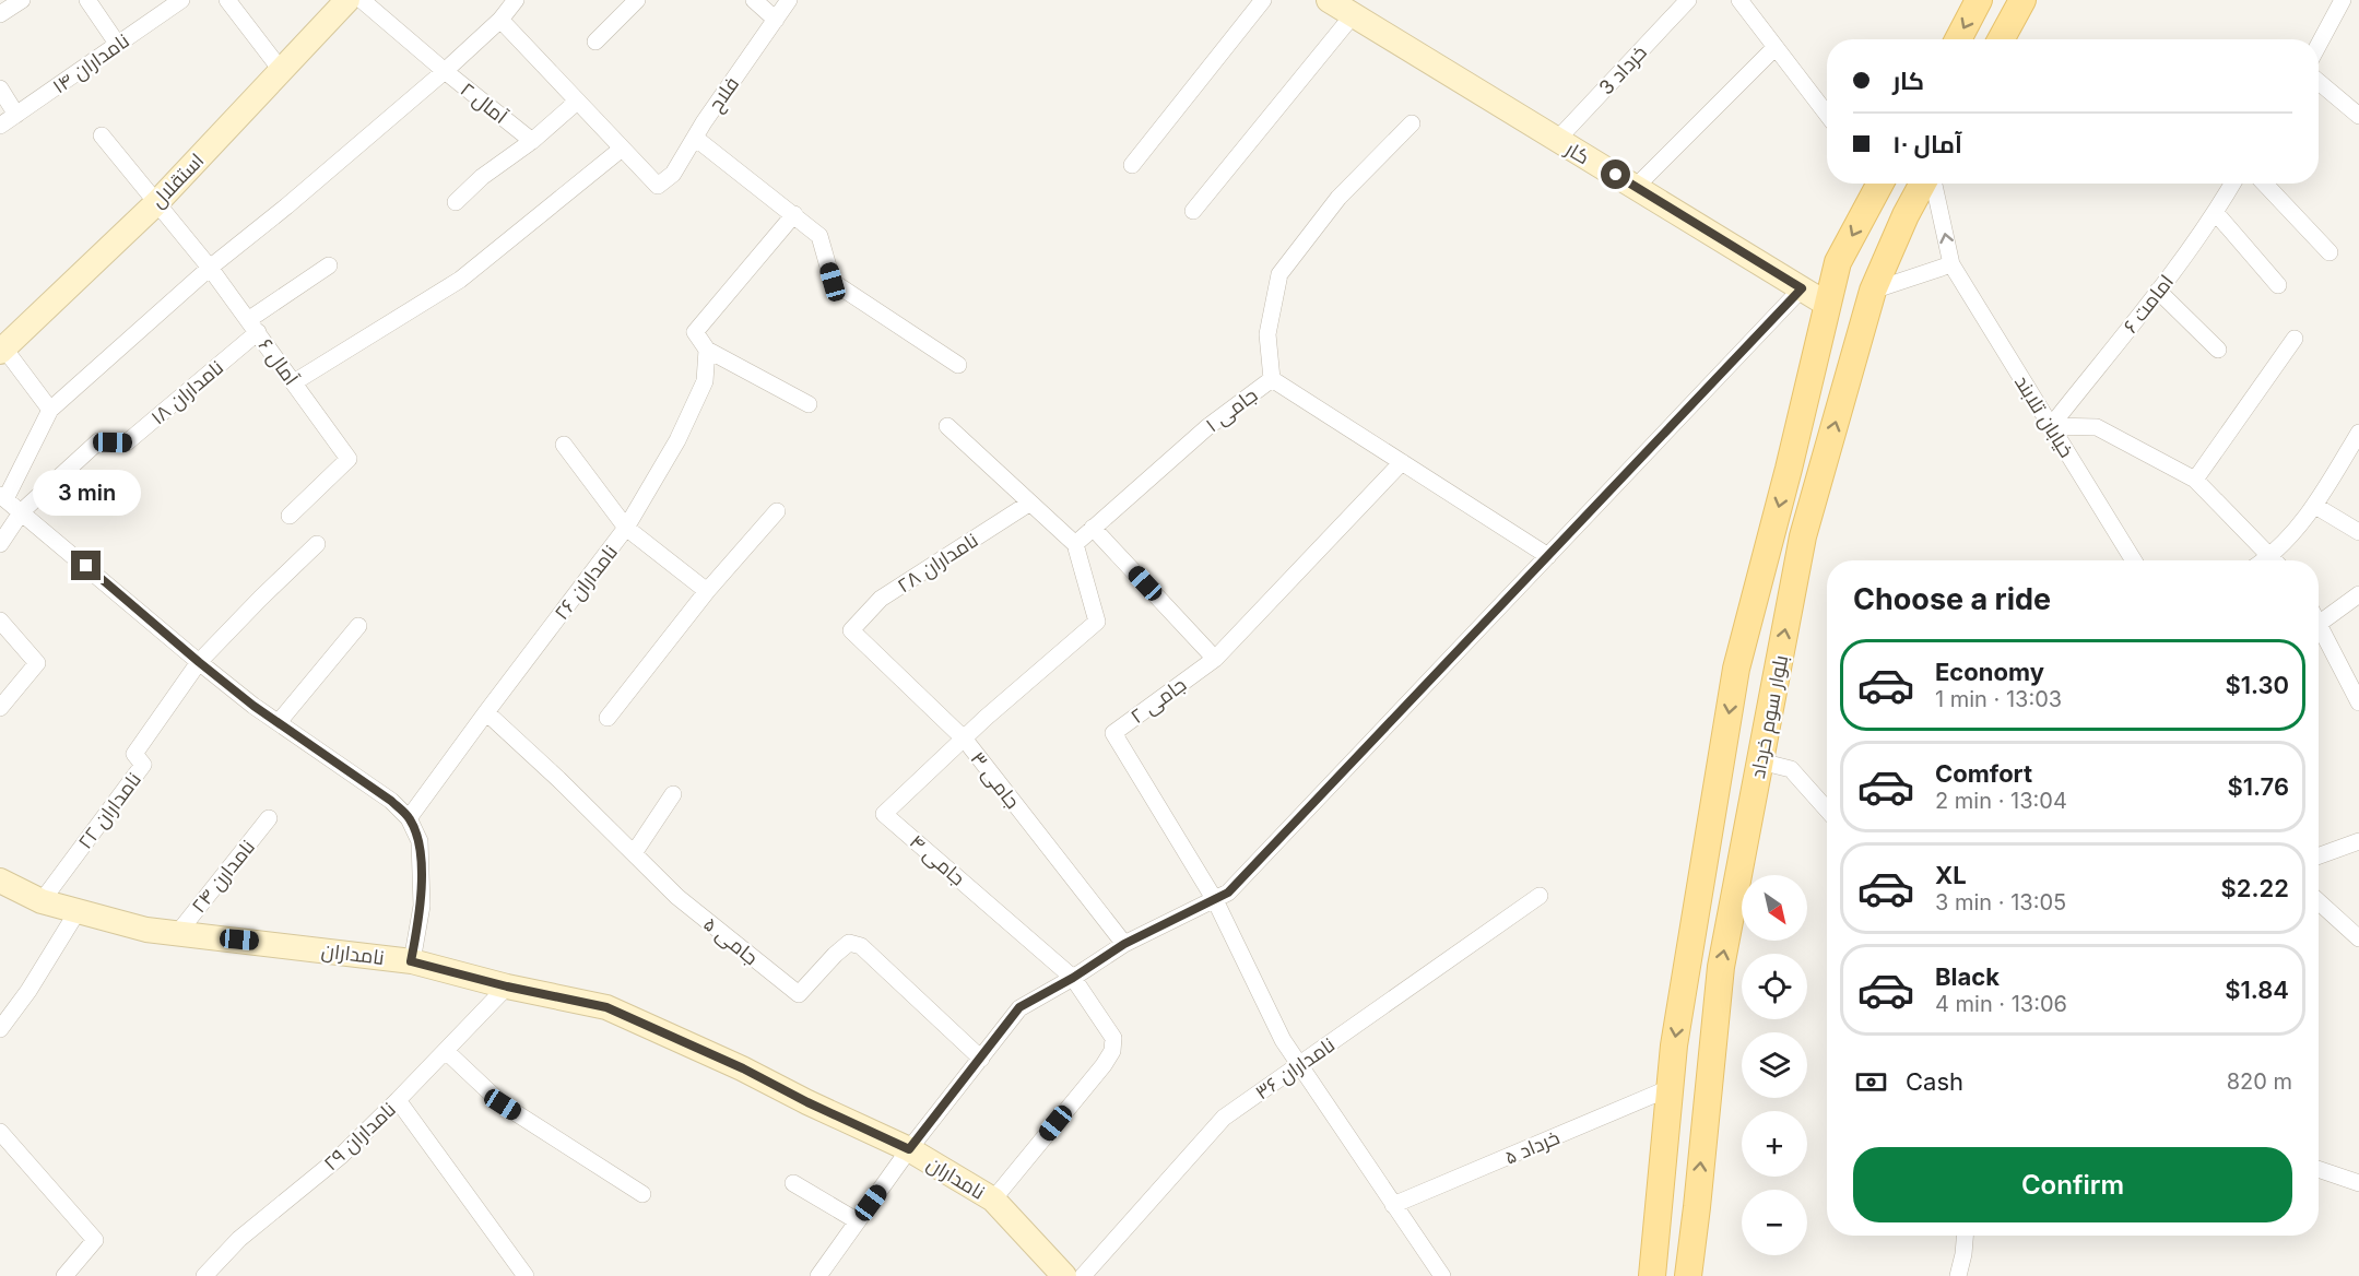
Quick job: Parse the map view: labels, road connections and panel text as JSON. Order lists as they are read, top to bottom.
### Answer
{
  "streets": {
    "main road": ["بلوار سوم خرداد"],
    "street": [
      "نامداران ۱۴",
      "خرداد 3",
      "فلاح",
      "آمال ۲",
      "کار",
      "استقلال",
      "امامت ۶",
      "آمال ۶",
      "نامداران ۱۸",
      "جامی ۱",
      "خیابان تلابند",
      "نامداران ۲۸",
      "نامداران ۲۶",
      "جامی ۲",
      "جامی ۳",
      "نامداران ۲۲",
      "جامی ۴",
      "نامدارن ۲۴",
      "جامی ۵",
      "نامداران",
      "نامداران ۳۶",
      "نامداران ۲۹",
      "خرداد ۵"
    ]
  },
  "crossings": [
    ["خرداد 3", "کار"],
    ["کار", "بلوار سوم خرداد"],
    ["استقلال", "آمال ۶"],
    ["امامت ۶", "خیابان تلابند"],
    ["آمال ۶", "نامداران ۱۸"],
    ["نامداران ۲۸", "جامی ۳"],
    ["نامداران ۲۶", "جامی ۵"],
    ["بلوار سوم خرداد", "خرداد ۵"],
    ["جامی ۳", "جامی ۴"],
    ["نامداران ۲۲", "نامداران"],
    ["نامدارن ۲۴", "نامداران"],
    ["نامداران", "نامداران ۲۹"]
  ],
  "north": "bottom right",
  "page": {
    "banner": ["کار", "آمال ۱۰"],
    "bubble": "3 min",
    "heading": "Choose a ride",
    "list": [
      {
        "name": "Economy",
        "note": "1 min · 13:03",
        "value": "$1.30"
      },
      {
        "name": "Comfort",
        "note": "2 min · 13:04",
        "value": "$1.76"
      },
      {
        "name": "XL",
        "note": "3 min · 13:05",
        "value": "$2.22"
      },
      {
        "name": "Black",
        "note": "4 min · 13:06",
        "value": "$1.84"
      }
    ],
    "map_buttons": ["+", "−"],
    "pay": ["Cash", "820 m"],
    "buttons": "Confirm"
  }
}
